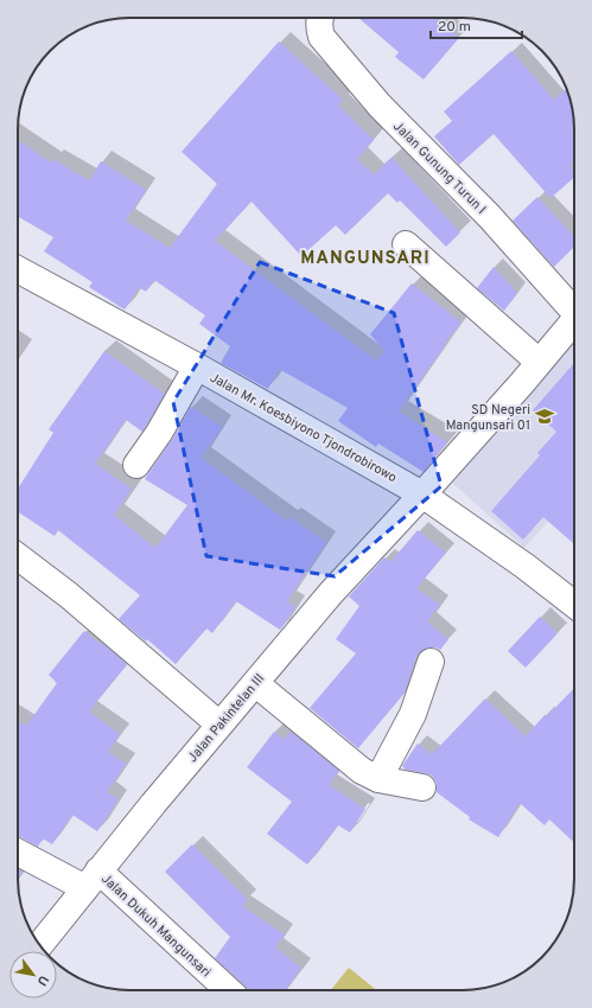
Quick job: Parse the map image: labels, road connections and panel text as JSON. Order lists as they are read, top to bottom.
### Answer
{
  "streets": {
    "street": [
      "Jalan Gunung Turun I",
      "Jalan Mr. Koesbiyono Tjondrobirowo",
      "Jalan Pakintelan III",
      "Jalan Dukuh Mangunsari"
    ]
  },
  "crossings": [
    ["Jalan Mr. Koesbiyono Tjondrobirowo", "Jalan Pakintelan III"],
    ["Jalan Pakintelan III", "Jalan Dukuh Mangunsari"]
  ],
  "districts": ["MANGUNSARI"],
  "places": {
    "school or university": ["SD Negeri Mangunsari 01"]
  },
  "scale_bar": "20 m",
  "north": "bottom right"
}
